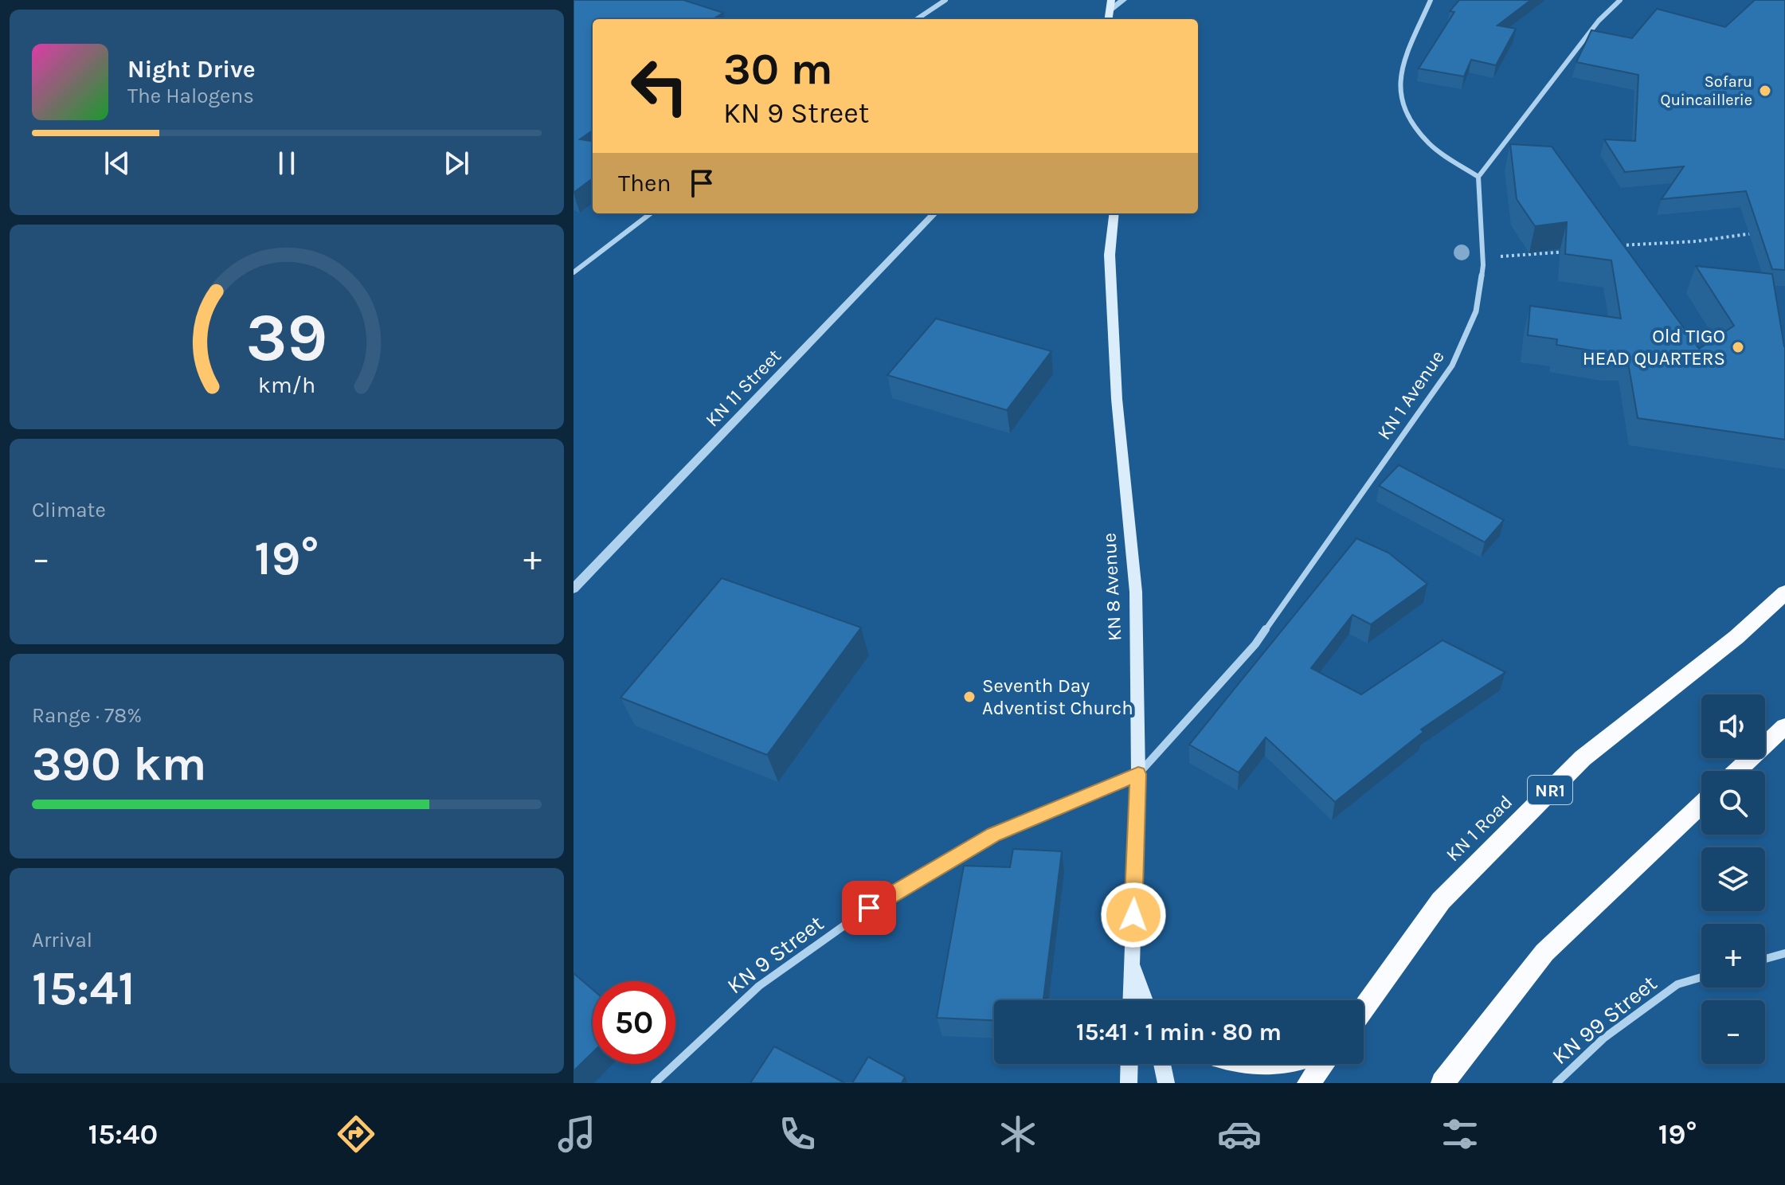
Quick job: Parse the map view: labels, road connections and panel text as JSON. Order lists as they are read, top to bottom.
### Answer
{
  "streets": {
    "highway": ["NR1", "KN 1 Road"],
    "main road": ["KN 8 Avenue"],
    "street": [
      "KN 11 Street",
      "KN 1 Avenue",
      "KN 9 Street",
      "KN 99 Street"
    ]
  },
  "crossings": [
    ["KN 1 Avenue", "KN 8 Avenue"],
    ["KN 1 Avenue", "KN 9 Street"],
    ["KN 8 Avenue", "KN 9 Street"]
  ],
  "places": ["Sofaru Quincaillerie", "Old TIGO HEAD QUARTERS", "Seventh Day Adventist Church"],
  "page": {
    "turn": ["30 m", "KN 9 Street"],
    "song": ["Night Drive", "The Halogens"],
    "then": "Then",
    "tile": [
      "Climate",
      ["Range · 78%", "390 km"],
      ["Arrival", "15:41"]
    ],
    "heat": ["−", "19°", "+"],
    "map_buttons": ["+", "−"],
    "limit": "50",
    "trip": "15:41 · 1 min · 80 m",
    "tabs": ["15:40", "19°"],
    "gauge": ["39", "km/h"]
  }
}
